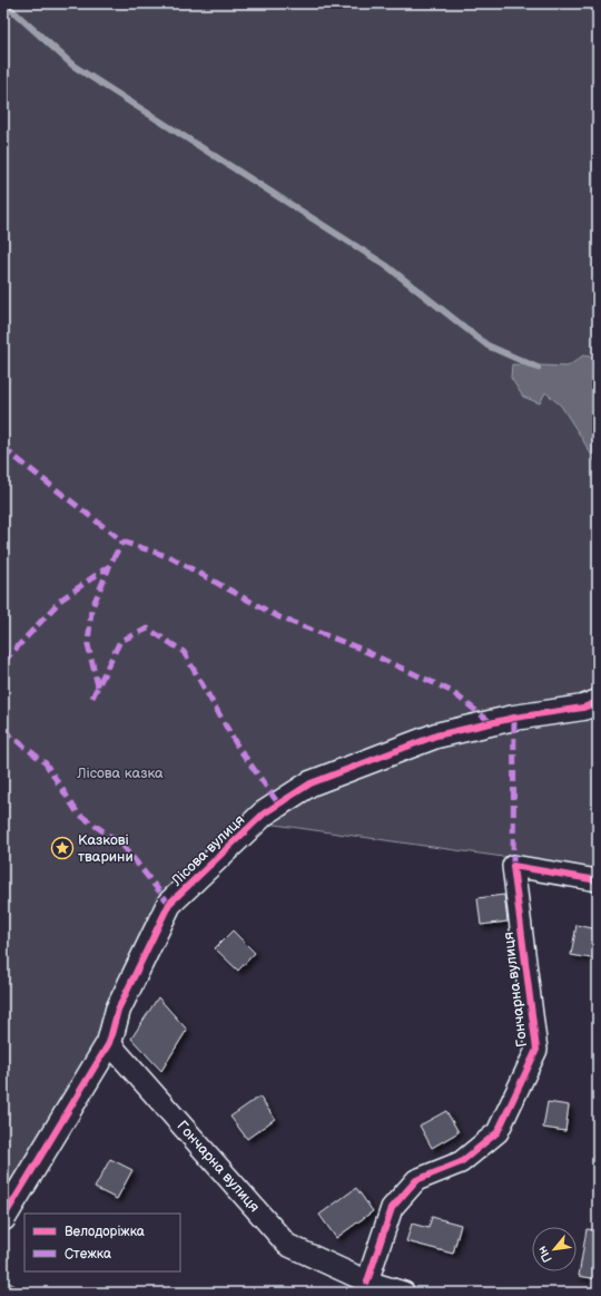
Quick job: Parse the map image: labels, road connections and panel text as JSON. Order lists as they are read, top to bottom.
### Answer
{
  "streets": {
    "street": ["Лісова вулиця", "Гончарна вулиця"]
  },
  "crossings": [
    ["Лісова вулиця", "Гончарна вулиця"]
  ],
  "parks": ["Лісова казка"],
  "places": {
    "place": ["Казкові тварини"]
  },
  "legend": ["Велодоріжка", "Стежка"],
  "north": "bottom left"
}
